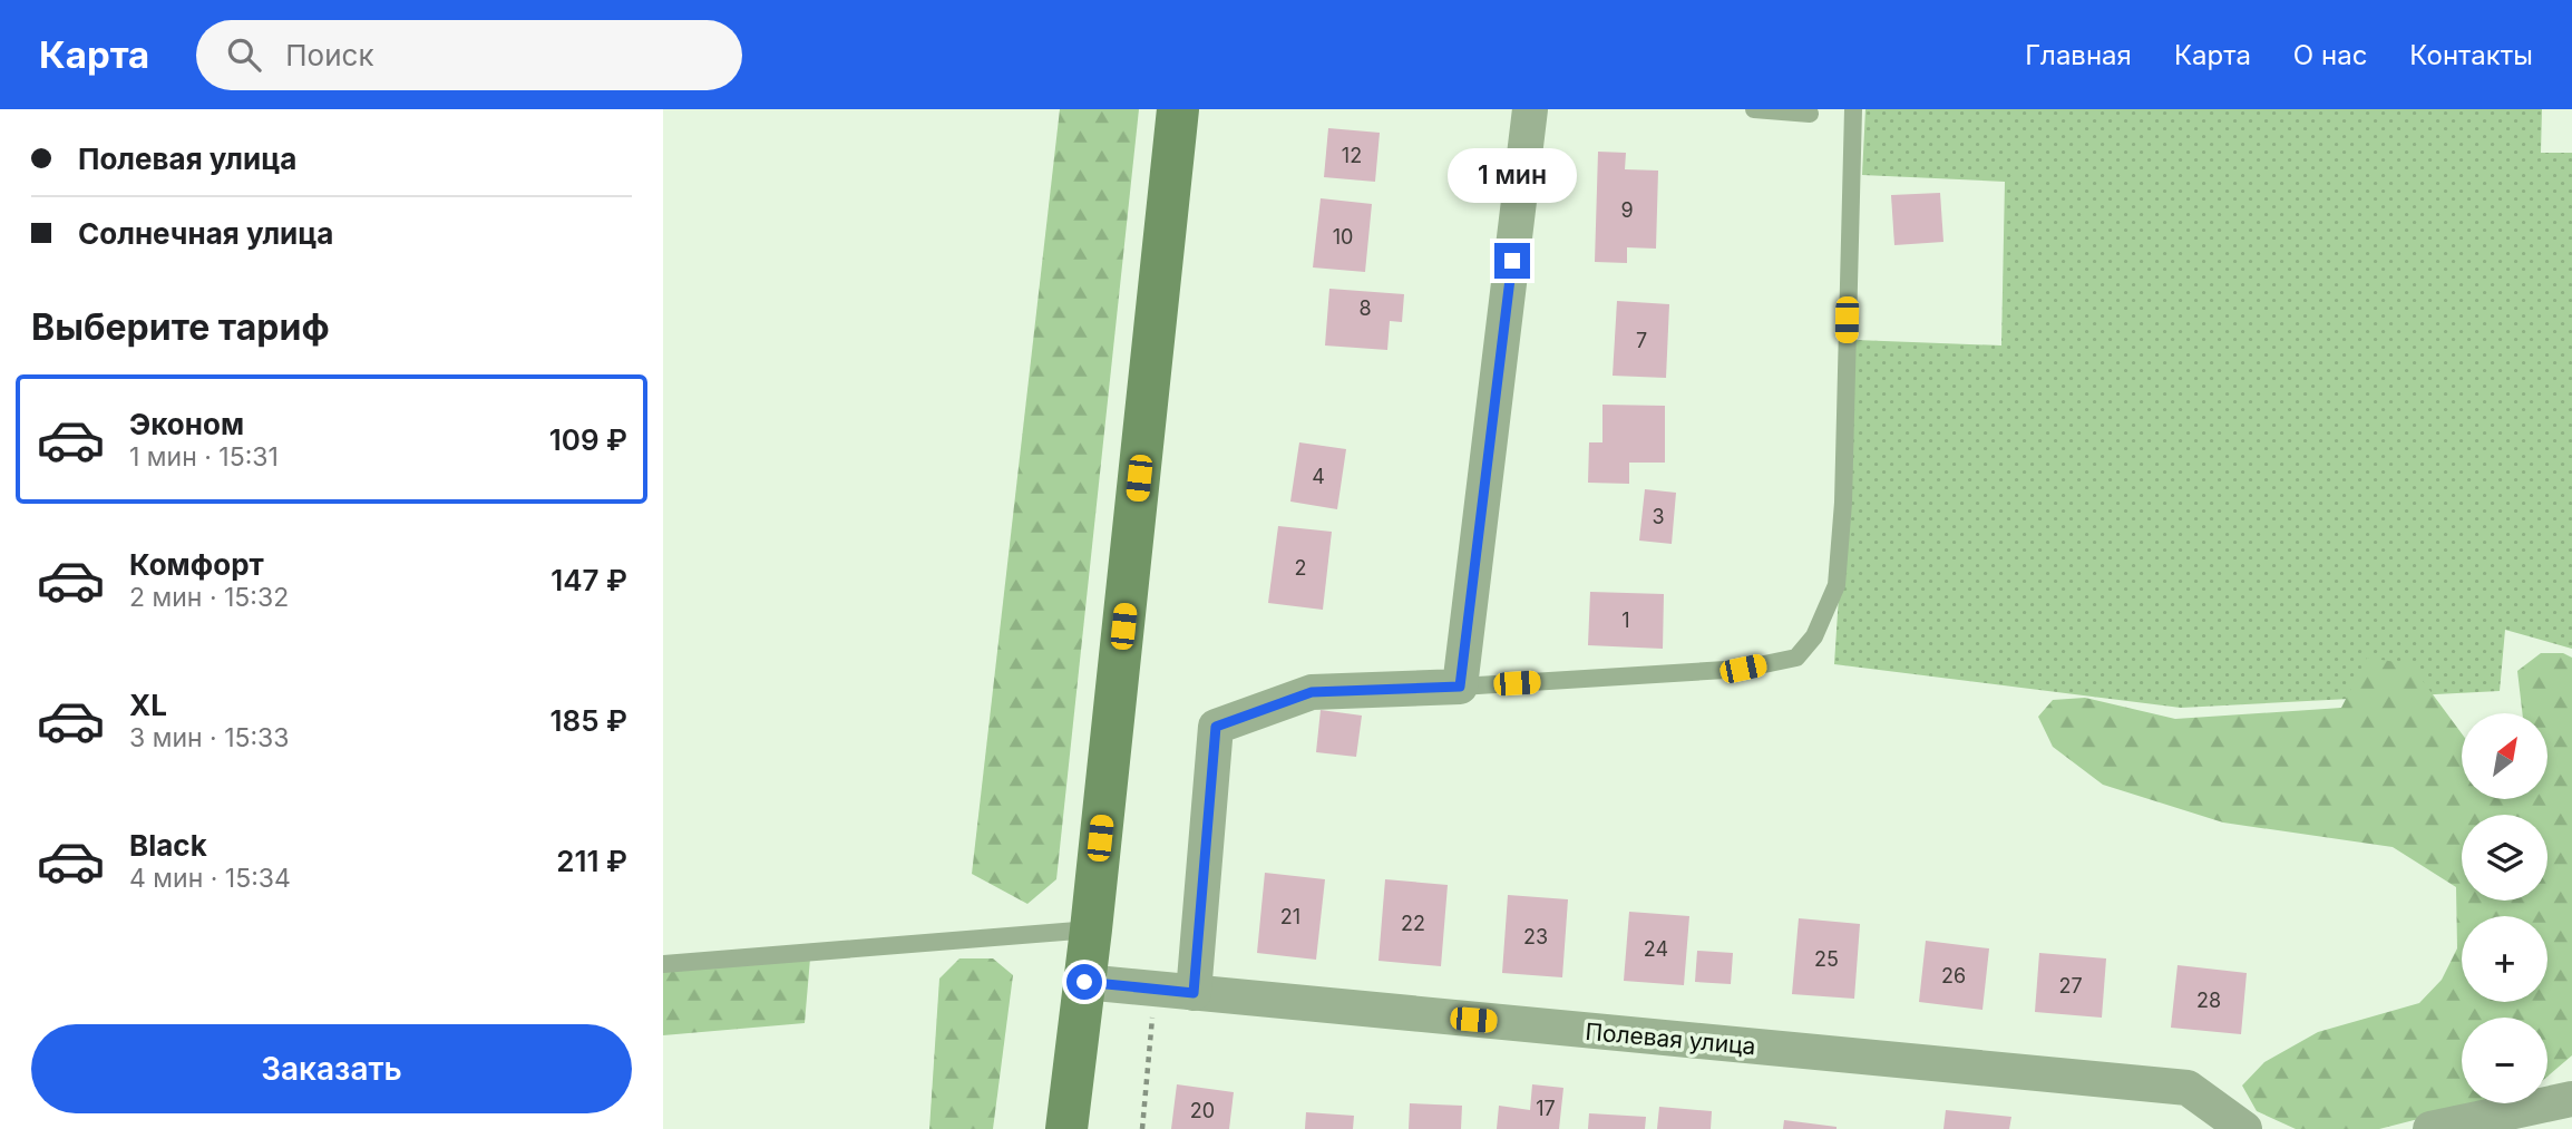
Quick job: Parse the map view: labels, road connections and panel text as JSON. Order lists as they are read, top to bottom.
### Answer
{
  "streets": {
    "street": ["Полевая улица"]
  },
  "house_numbers": [
    "12",
    "9",
    "10",
    "8",
    "7",
    "4",
    "3",
    "2",
    "1",
    "21",
    "22",
    "23",
    "24",
    "25",
    "26",
    "27",
    "28",
    "17",
    "20"
  ],
  "north": "top right",
  "page": {
    "header": "Карта",
    "search": "Поиск",
    "nav": [
      "Главная",
      "Карта",
      "О нас",
      "Контакты"
    ],
    "banner": ["Полевая улица", "Солнечная улица"],
    "bubble": "1 мин",
    "heading": "Выберите тариф",
    "list": [
      {
        "name": "Эконом",
        "note": "1 мин · 15:31",
        "value": "109 ₽"
      },
      {
        "name": "Комфорт",
        "note": "2 мин · 15:32",
        "value": "147 ₽"
      },
      {
        "name": "XL",
        "note": "3 мин · 15:33",
        "value": "185 ₽"
      },
      {
        "name": "Black",
        "note": "4 мин · 15:34",
        "value": "211 ₽"
      }
    ],
    "map_buttons": ["+", "−"],
    "buttons": "Заказать"
  }
}
